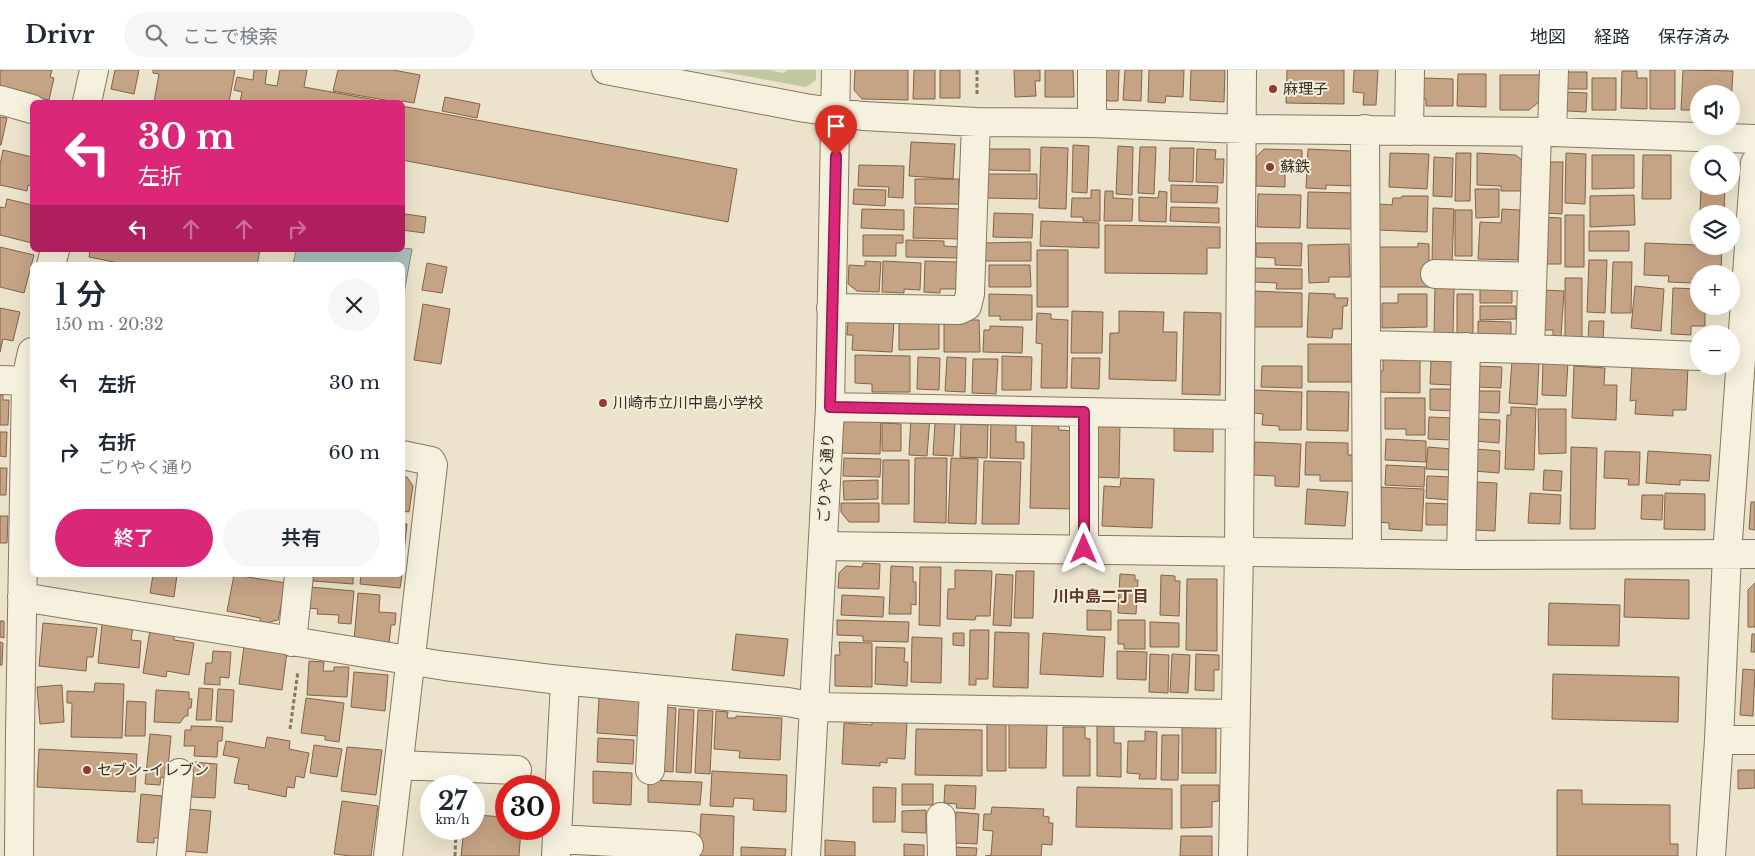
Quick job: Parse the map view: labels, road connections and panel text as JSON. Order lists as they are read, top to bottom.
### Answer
{
  "streets": {
    "street": ["ごりやく通り"]
  },
  "districts": ["川中島二丁目"],
  "places": [
    "麻理子",
    "蘇鉄",
    "川崎市立川中島小学校",
    "セブン-イレブン"
  ],
  "page": {
    "header": "Drivr",
    "search": "ここで検索",
    "nav": ["地図", "経路", "保存済み"],
    "map_buttons": ["+", "−"],
    "turn": ["30 m", "左折"],
    "heading": ["1 分", "150 m · 20:32"],
    "list": [
      {
        "name": "左折",
        "value": "30 m"
      },
      {
        "name": "右折",
        "note": "ごりやく通り",
        "value": "60 m"
      }
    ],
    "buttons": ["終了", "共有"],
    "speed": "27 km/h",
    "limit": "30"
  }
}
